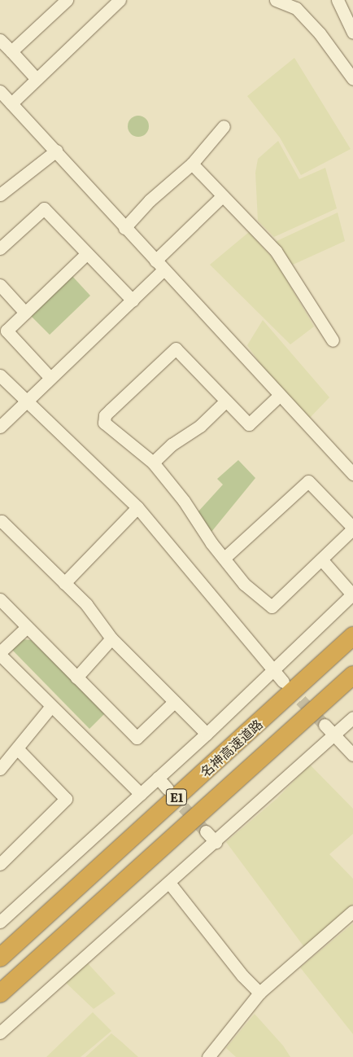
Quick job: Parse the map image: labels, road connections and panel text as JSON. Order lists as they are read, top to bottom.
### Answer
{
  "streets": {
    "highway": ["名神高速道路", "E1"]
  }
}
